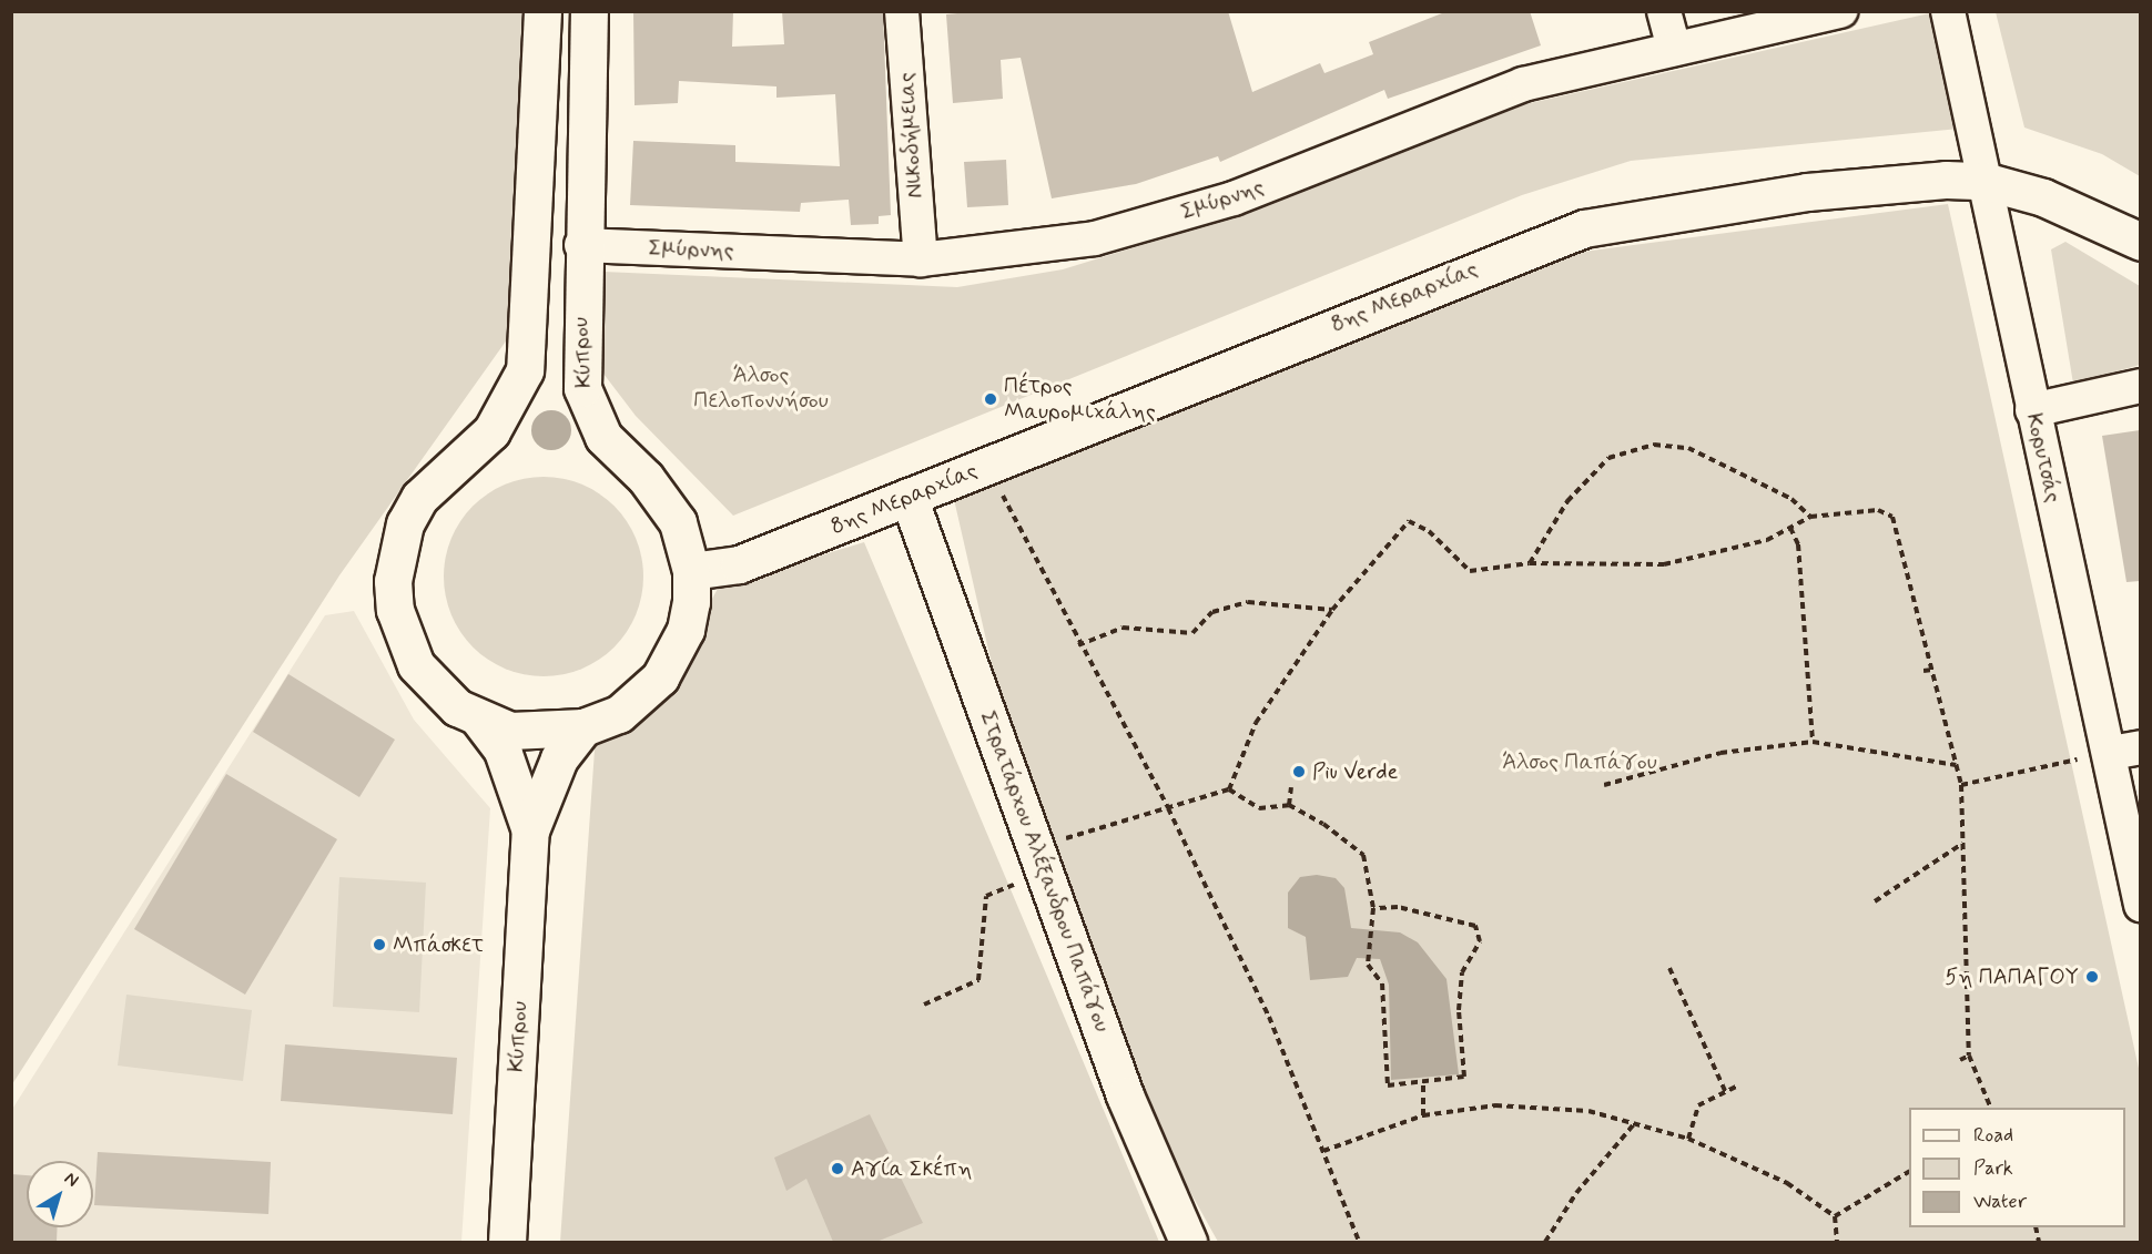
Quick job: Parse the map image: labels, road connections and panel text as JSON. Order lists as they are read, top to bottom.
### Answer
{
  "streets": {
    "street": [
      "Νικοδήμειας",
      "Σμύρνης",
      "8ης Μεραρχίας",
      "Κύπρου",
      "Κορυτσάς",
      "Στρατάρχου Αλέξανδρου Παπάγου"
    ]
  },
  "crossings": [
    ["Νικοδήμειας", "Σμύρνης"],
    ["Σμύρνης", "Κύπρου"],
    ["8ης Μεραρχίας", "Κύπρου"],
    ["8ης Μεραρχίας", "Κορυτσάς"],
    ["8ης Μεραρχίας", "Στρατάρχου Αλέξανδρου Παπάγου"]
  ],
  "parks": ["Άλσος Πελοποννήσου", "Άλσος Παπάγου"],
  "places": [
    "Πέτρος Μαυρομιχάλης",
    "Piu Verde",
    "Μπάσκετ",
    "5η ΠΑΠΑΓΟΥ",
    "Αγία Σκέπη"
  ],
  "legend": ["Road", "Park", "Water"],
  "north": "top right"
}
